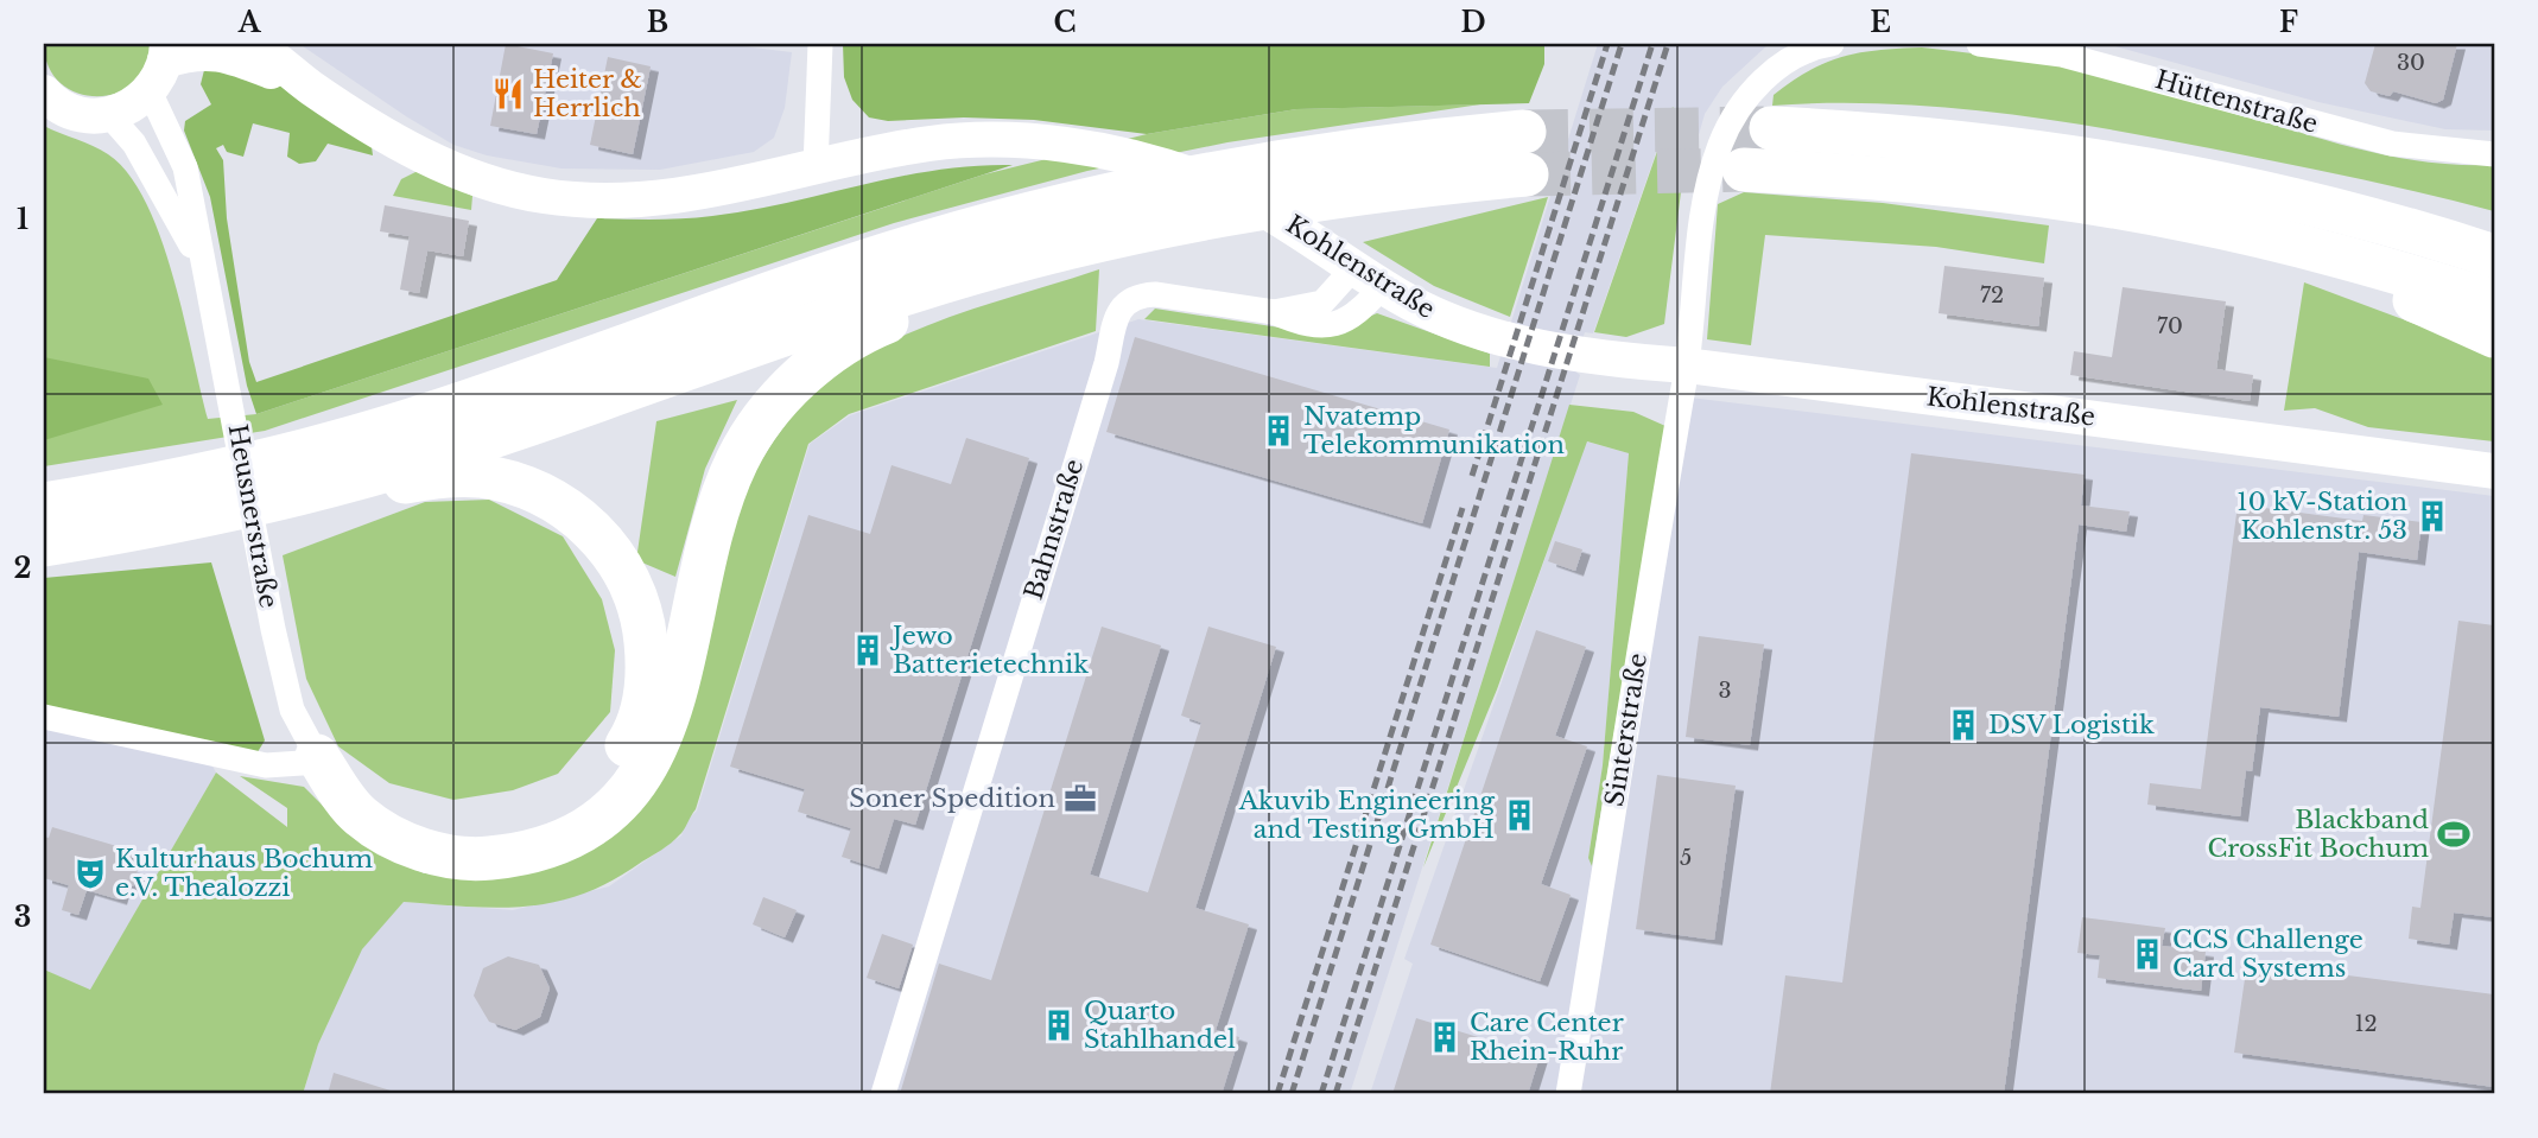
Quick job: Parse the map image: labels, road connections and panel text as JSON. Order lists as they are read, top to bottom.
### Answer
{
  "streets": {
    "street": [
      "Hüttenstraße",
      "Kohlenstraße",
      "Heusnerstraße",
      "Bahnstraße",
      "Sinterstraße"
    ]
  },
  "crossings": [
    ["Kohlenstraße", "Heusnerstraße"],
    ["Kohlenstraße", "Bahnstraße"],
    ["Kohlenstraße", "Sinterstraße"]
  ],
  "places": {
    "restaurant": ["Heiter & Herrlich"],
    "building": [
      "Nvatemp Telekommunikation",
      "10 kV-Station Kohlenstr. 53",
      "Jewo Batterietechnik",
      "DSV Logistik",
      "Akuvib Engineering and Testing GmbH",
      "CCS Challenge Card Systems",
      "Quarto Stahlhandel",
      "Care Center Rhein-Ruhr"
    ],
    "office": ["Soner Spedition"],
    "sports": ["Blackband CrossFit Bochum"],
    "theatre": ["Kulturhaus Bochum e.V. Thealozzi"]
  },
  "house_numbers": [
    "30",
    "72",
    "70",
    "3",
    "5",
    "12"
  ],
  "grid": {
    "columns": [
      "A",
      "B",
      "C",
      "D",
      "E",
      "F"
    ],
    "rows": ["1", "2", "3"]
  }
}
